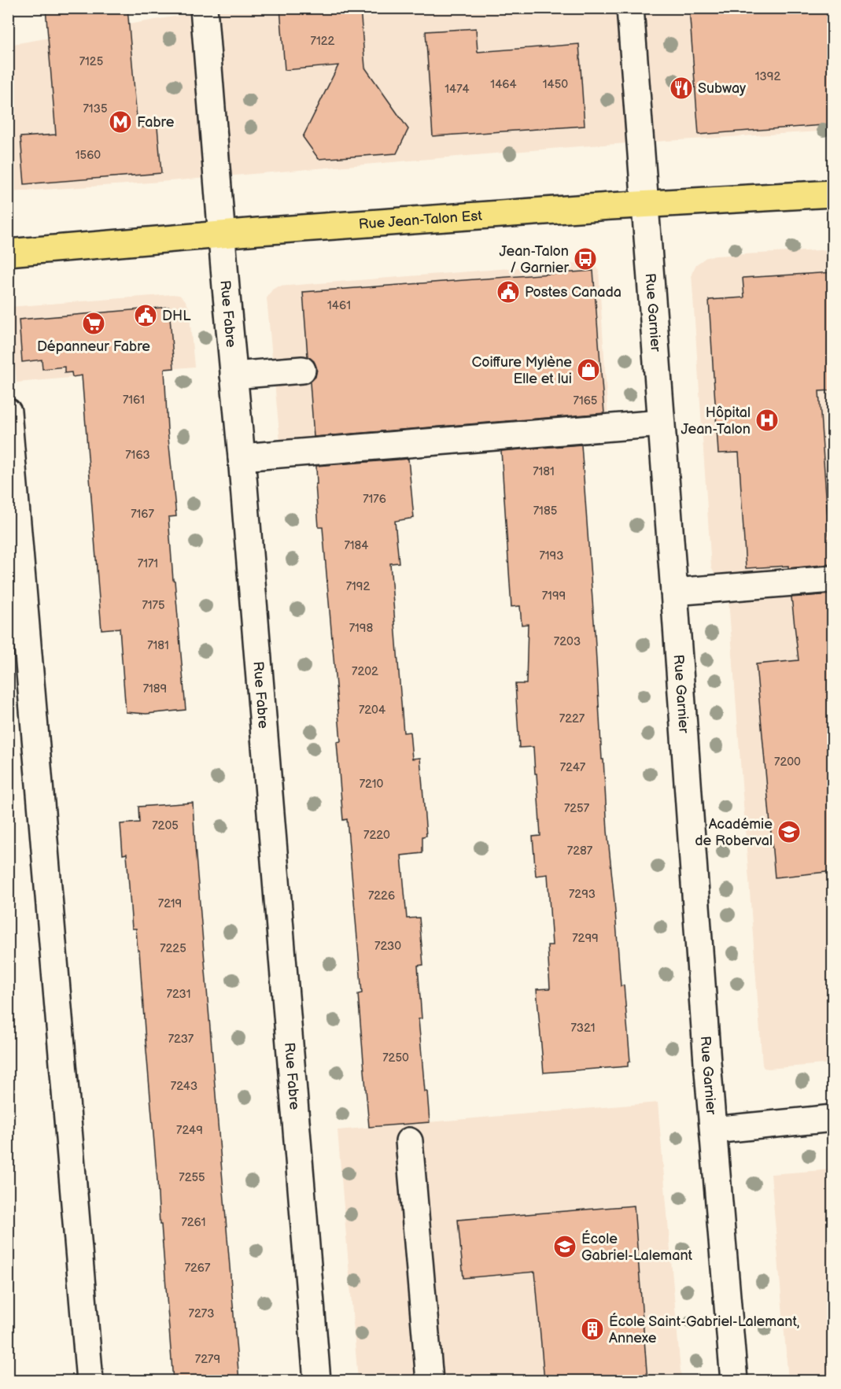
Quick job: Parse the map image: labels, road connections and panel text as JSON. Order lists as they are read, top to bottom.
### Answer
{
  "streets": {
    "main road": ["Rue Jean-Talon Est"],
    "street": ["Rue Fabre", "Rue Garnier"]
  },
  "crossings": [
    ["Rue Jean-Talon Est", "Rue Fabre"],
    ["Rue Jean-Talon Est", "Rue Garnier"]
  ],
  "places": {
    "restaurant": ["Subway"],
    "metro station": ["Fabre"],
    "bus stop": ["Jean-Talon / Garnier"],
    "public building": ["Postes Canada", "DHL"],
    "supermarket": ["Dépanneur Fabre"],
    "shop": ["Coiffure Mylène Elle et lui"],
    "hospital": ["Hôpital Jean-Talon"],
    "school or university": ["Académie de Roberval", "École Gabriel-Lalemant"],
    "building": ["École Saint-Gabriel-Lalemant, Annexe"]
  },
  "house_numbers": [
    "7122",
    "7125",
    "1392",
    "1464",
    "1450",
    "1474",
    "7135",
    "1560",
    "1461",
    "7161",
    "7165",
    "7163",
    "7181",
    "7176",
    "7185",
    "7167",
    "7184",
    "7193",
    "7171",
    "7192",
    "7199",
    "7175",
    "7198",
    "7203",
    "7181",
    "7202",
    "7189",
    "7204",
    "7227",
    "7200",
    "7247",
    "7210",
    "7257",
    "7205",
    "7220",
    "7287",
    "7293",
    "7226",
    "7219",
    "7299",
    "7230",
    "7225",
    "7231",
    "7321",
    "7237",
    "7250",
    "7243",
    "7249",
    "7255",
    "7261",
    "7267",
    "7273",
    "7279"
  ]
}
